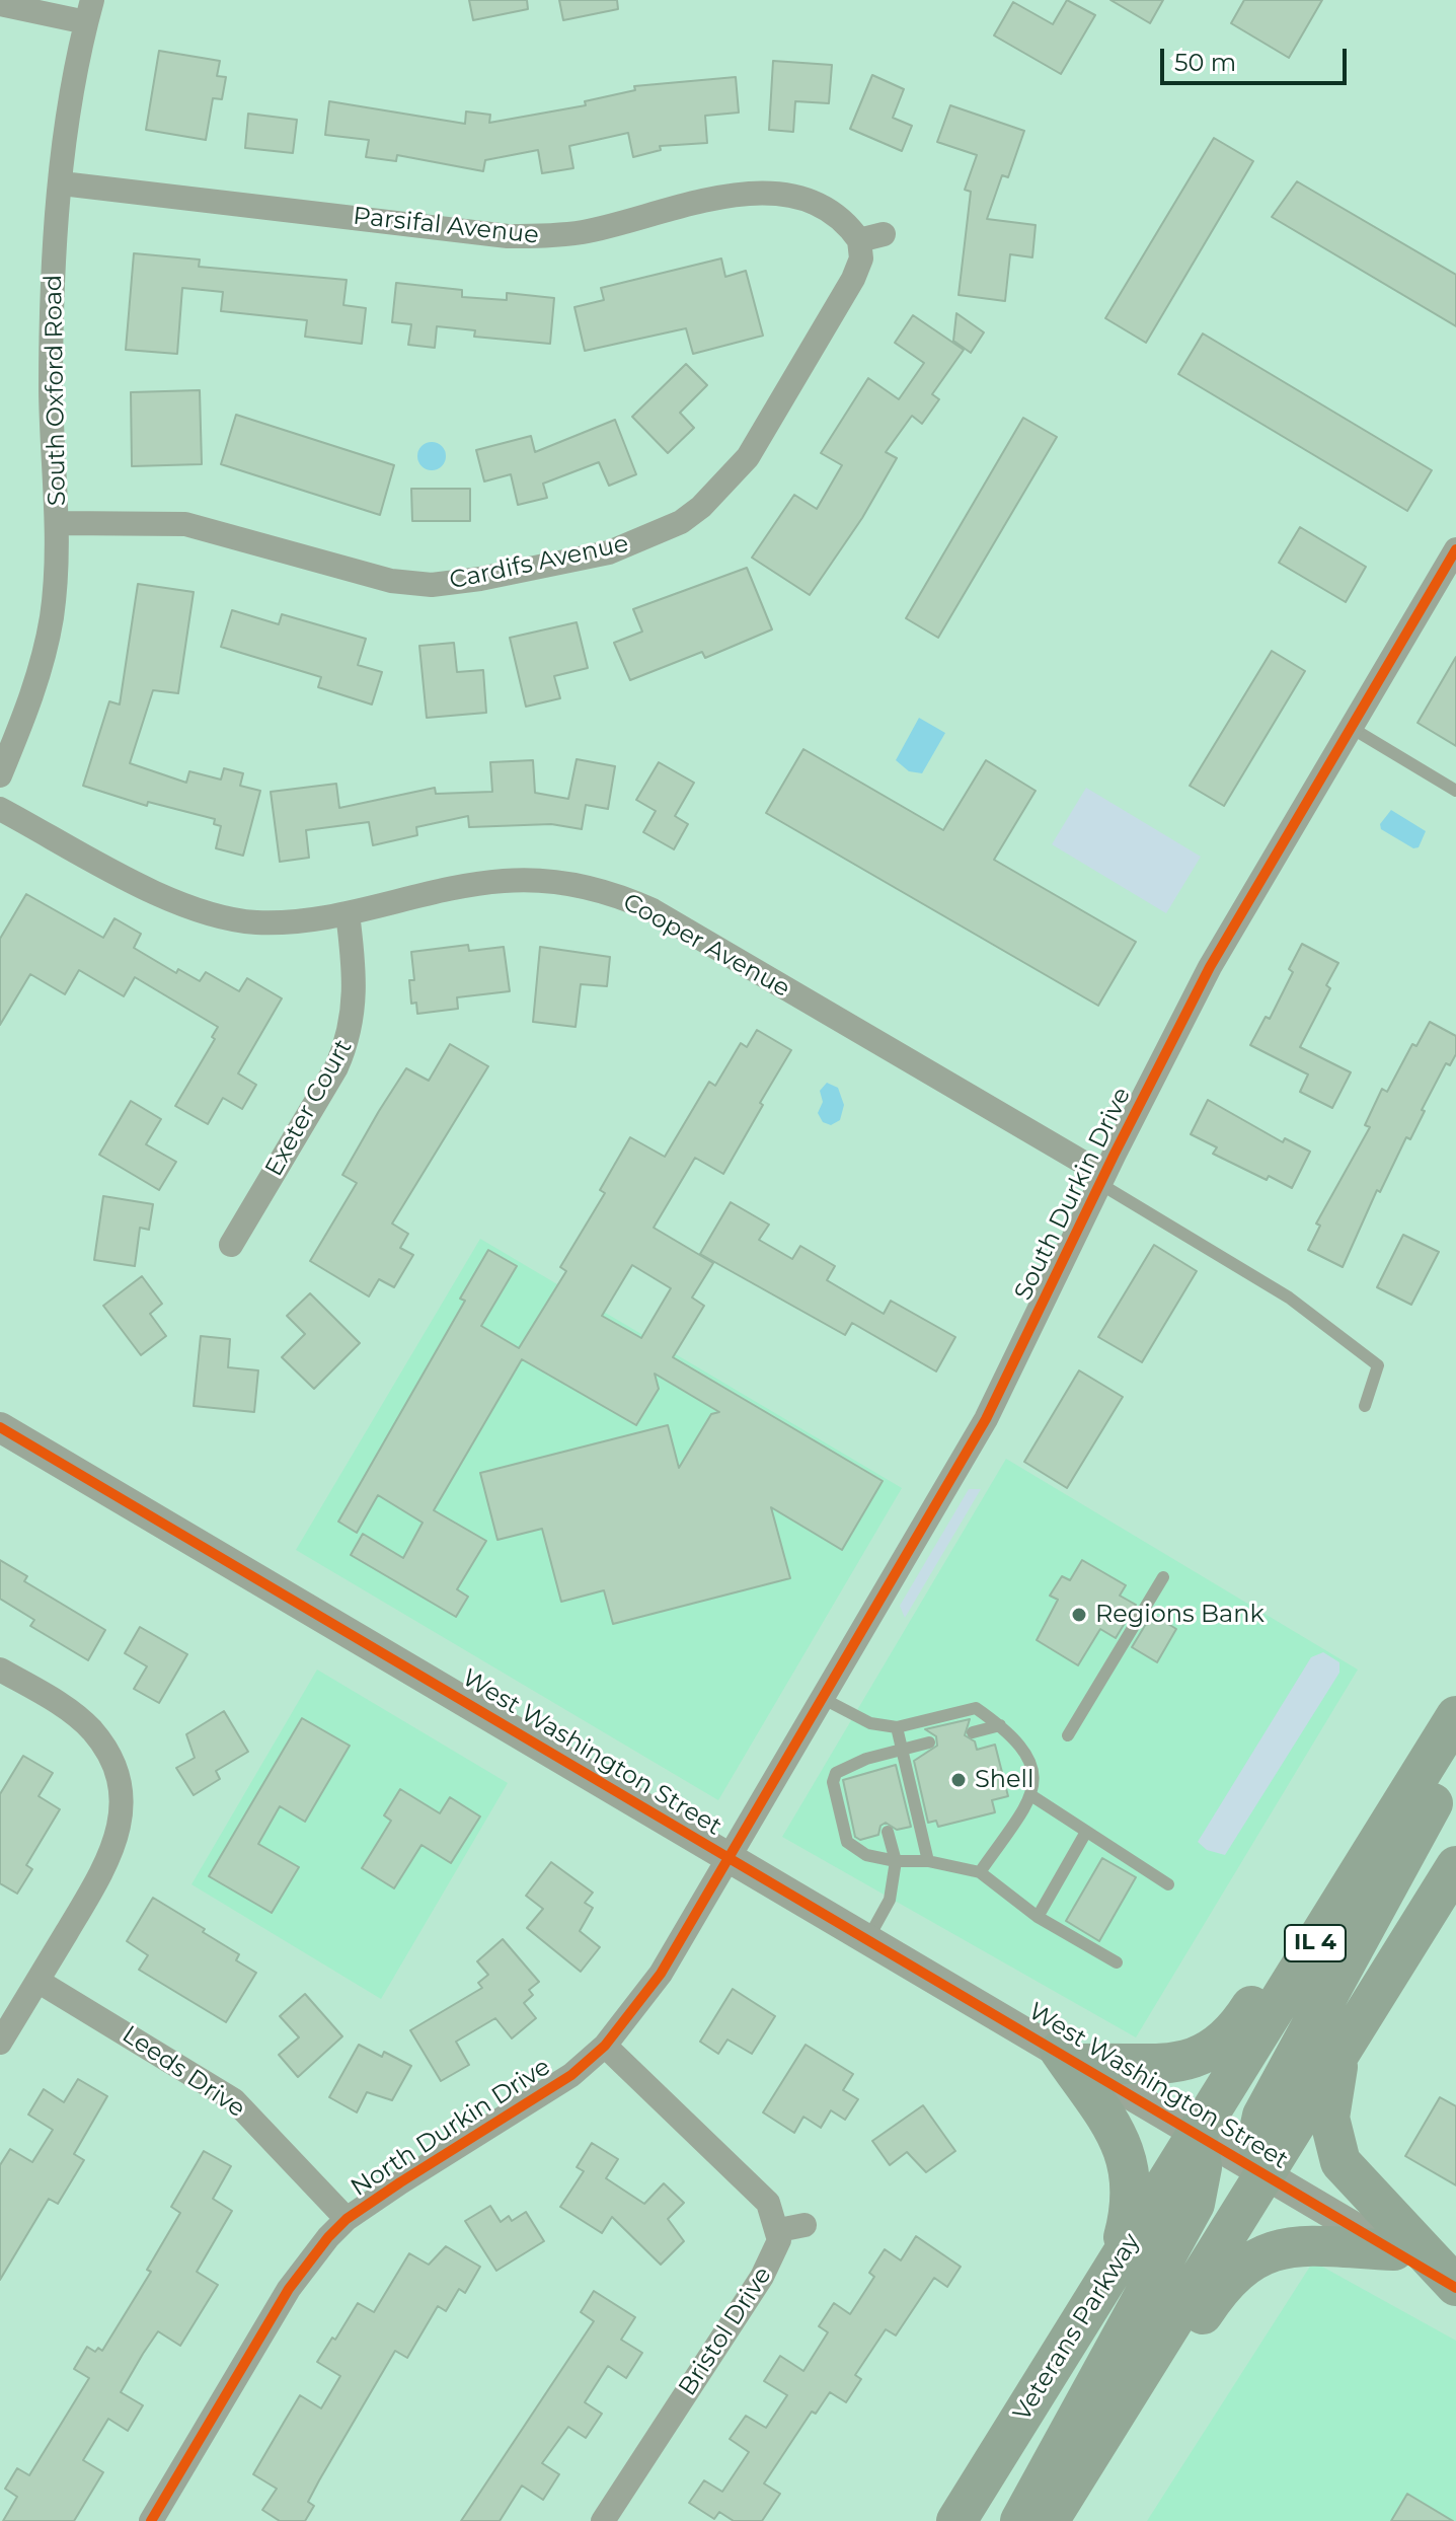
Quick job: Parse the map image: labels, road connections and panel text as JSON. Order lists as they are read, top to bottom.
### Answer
{
  "streets": {
    "highway": ["IL 4", "Veterans Parkway"],
    "street": [
      "Parsifal Avenue",
      "South Oxford Road",
      "Cardifs Avenue",
      "Cooper Avenue",
      "Exeter Court",
      "South Durkin Drive",
      "West Washington Street",
      "Leeds Drive",
      "North Durkin Drive",
      "Bristol Drive"
    ]
  },
  "crossings": [
    ["Parsifal Avenue", "South Oxford Road"],
    ["Parsifal Avenue", "Cardifs Avenue"],
    ["South Oxford Road", "Cardifs Avenue"],
    ["Cooper Avenue", "Exeter Court"],
    ["Cooper Avenue", "South Durkin Drive"],
    ["South Durkin Drive", "West Washington Street"],
    ["South Durkin Drive", "North Durkin Drive"],
    ["West Washington Street", "IL 4"],
    ["West Washington Street", "North Durkin Drive"],
    ["West Washington Street", "Veterans Parkway"],
    ["IL 4", "Veterans Parkway"],
    ["Leeds Drive", "North Durkin Drive"]
  ],
  "places": ["Regions Bank", "Shell"],
  "scale_bar": "50 m"
}
